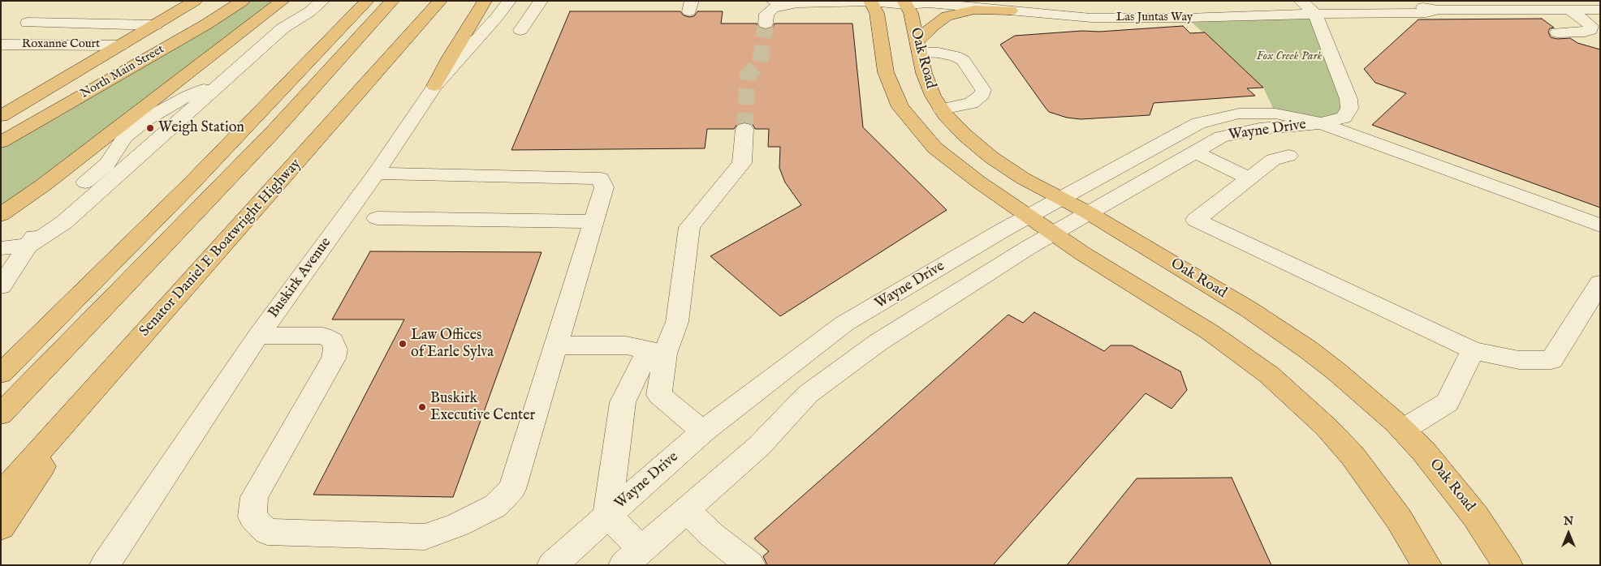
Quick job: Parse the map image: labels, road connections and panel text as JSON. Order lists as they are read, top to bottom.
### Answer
{
  "streets": {
    "main road": ["Oak Road", "North Main Street", "Senator Daniel E Boatwright Highway"],
    "street": [
      "Las Juntas Way",
      "Roxanne Court",
      "Wayne Drive",
      "Buskirk Avenue"
    ]
  },
  "crossings": [
    ["Las Juntas Way", "Oak Road"],
    ["Roxanne Court", "North Main Street"],
    ["Oak Road", "Wayne Drive"]
  ],
  "parks": ["Fox Creek Park"],
  "places": ["Weigh Station", "Law Offices of Earle Sylva", "Buskirk Executive Center"],
  "north": "top"
}
